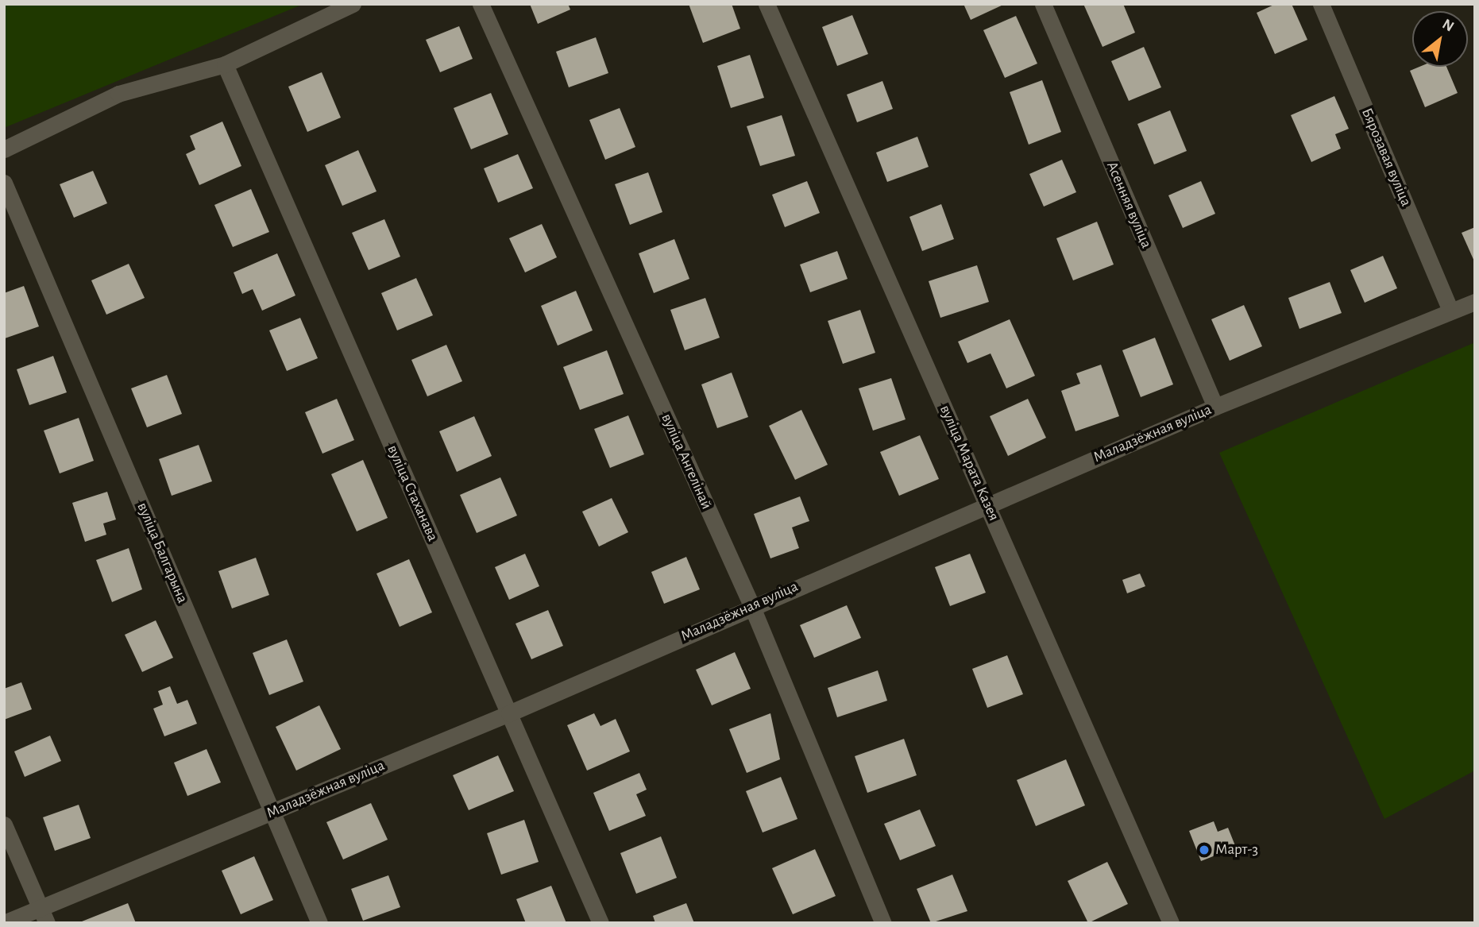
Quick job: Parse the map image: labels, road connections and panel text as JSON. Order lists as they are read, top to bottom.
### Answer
{
  "streets": {
    "street": [
      "Бярозавая вуліца",
      "Асенняя вуліца",
      "Маладзёжная вуліца",
      "вуліца Ангелінай",
      "вуліца Марата Казея",
      "вуліца Стаханава",
      "вуліца Балгарына"
    ]
  },
  "crossings": [
    ["Бярозавая вуліца", "Маладзёжная вуліца"],
    ["Асенняя вуліца", "Маладзёжная вуліца"],
    ["Маладзёжная вуліца", "вуліца Ангелінай"],
    ["Маладзёжная вуліца", "вуліца Марата Казея"],
    ["Маладзёжная вуліца", "вуліца Стаханава"],
    ["Маладзёжная вуліца", "вуліца Балгарына"]
  ],
  "places": ["Март-3"],
  "north": "top right"
}
